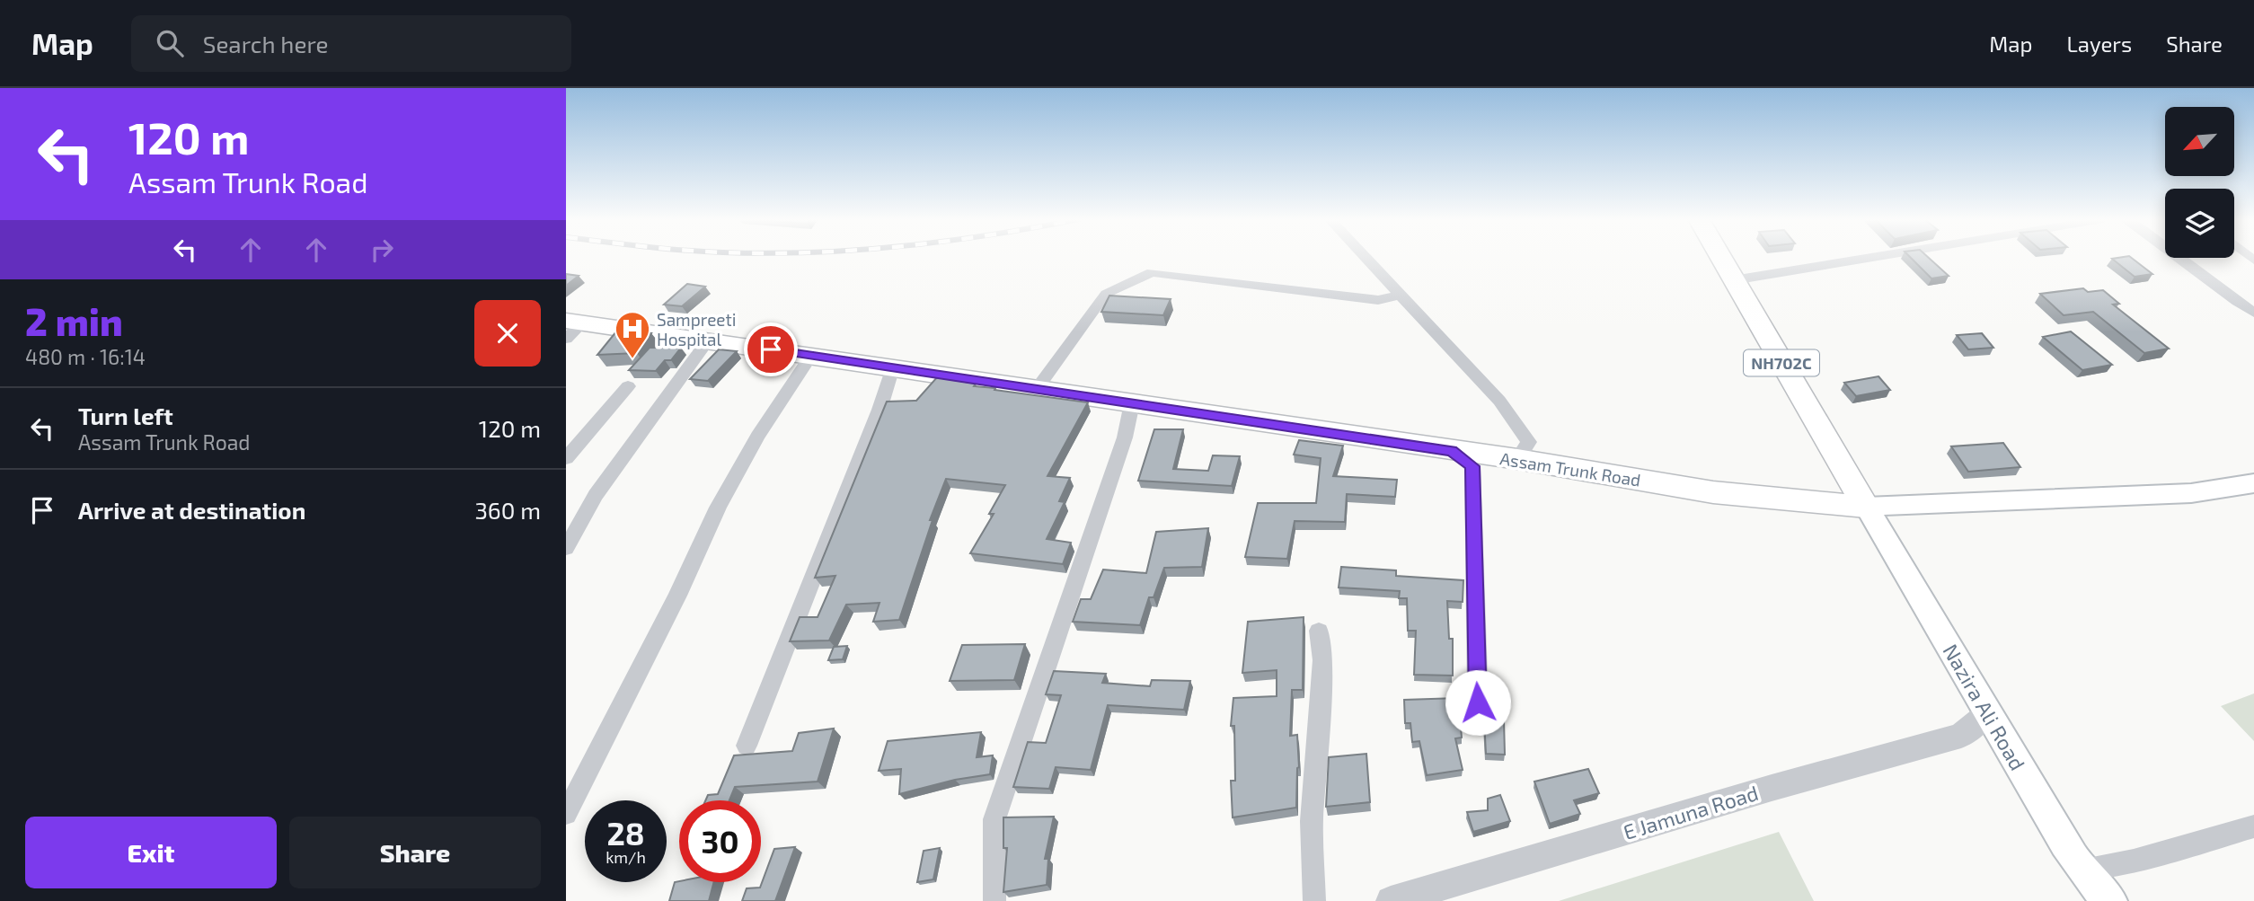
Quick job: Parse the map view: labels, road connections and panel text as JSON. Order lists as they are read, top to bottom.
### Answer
{
  "streets": {
    "highway": ["NH702C", "Assam Trunk Road"],
    "main road": ["Nazira Ali Road"],
    "street": ["E Jamuna Road"]
  },
  "crossings": [
    ["NH702C", "Assam Trunk Road"],
    ["NH702C", "Nazira Ali Road"],
    ["Assam Trunk Road", "Nazira Ali Road"],
    ["Nazira Ali Road", "E Jamuna Road"]
  ],
  "places": {
    "hospital": ["Sampreeti Hospital"]
  },
  "north": "bottom left",
  "page": {
    "header": "Map",
    "search": "Search here",
    "nav": ["Map", "Layers", "Share"],
    "turn": ["120 m", "Assam Trunk Road"],
    "heading": ["2 min", "480 m · 16:14"],
    "list": [
      {
        "name": "Turn left",
        "note": "Assam Trunk Road",
        "value": "120 m"
      },
      {
        "name": "Arrive at destination",
        "value": "360 m"
      }
    ],
    "speed": "28 km/h",
    "limit": "30",
    "buttons": ["Exit", "Share"]
  }
}
